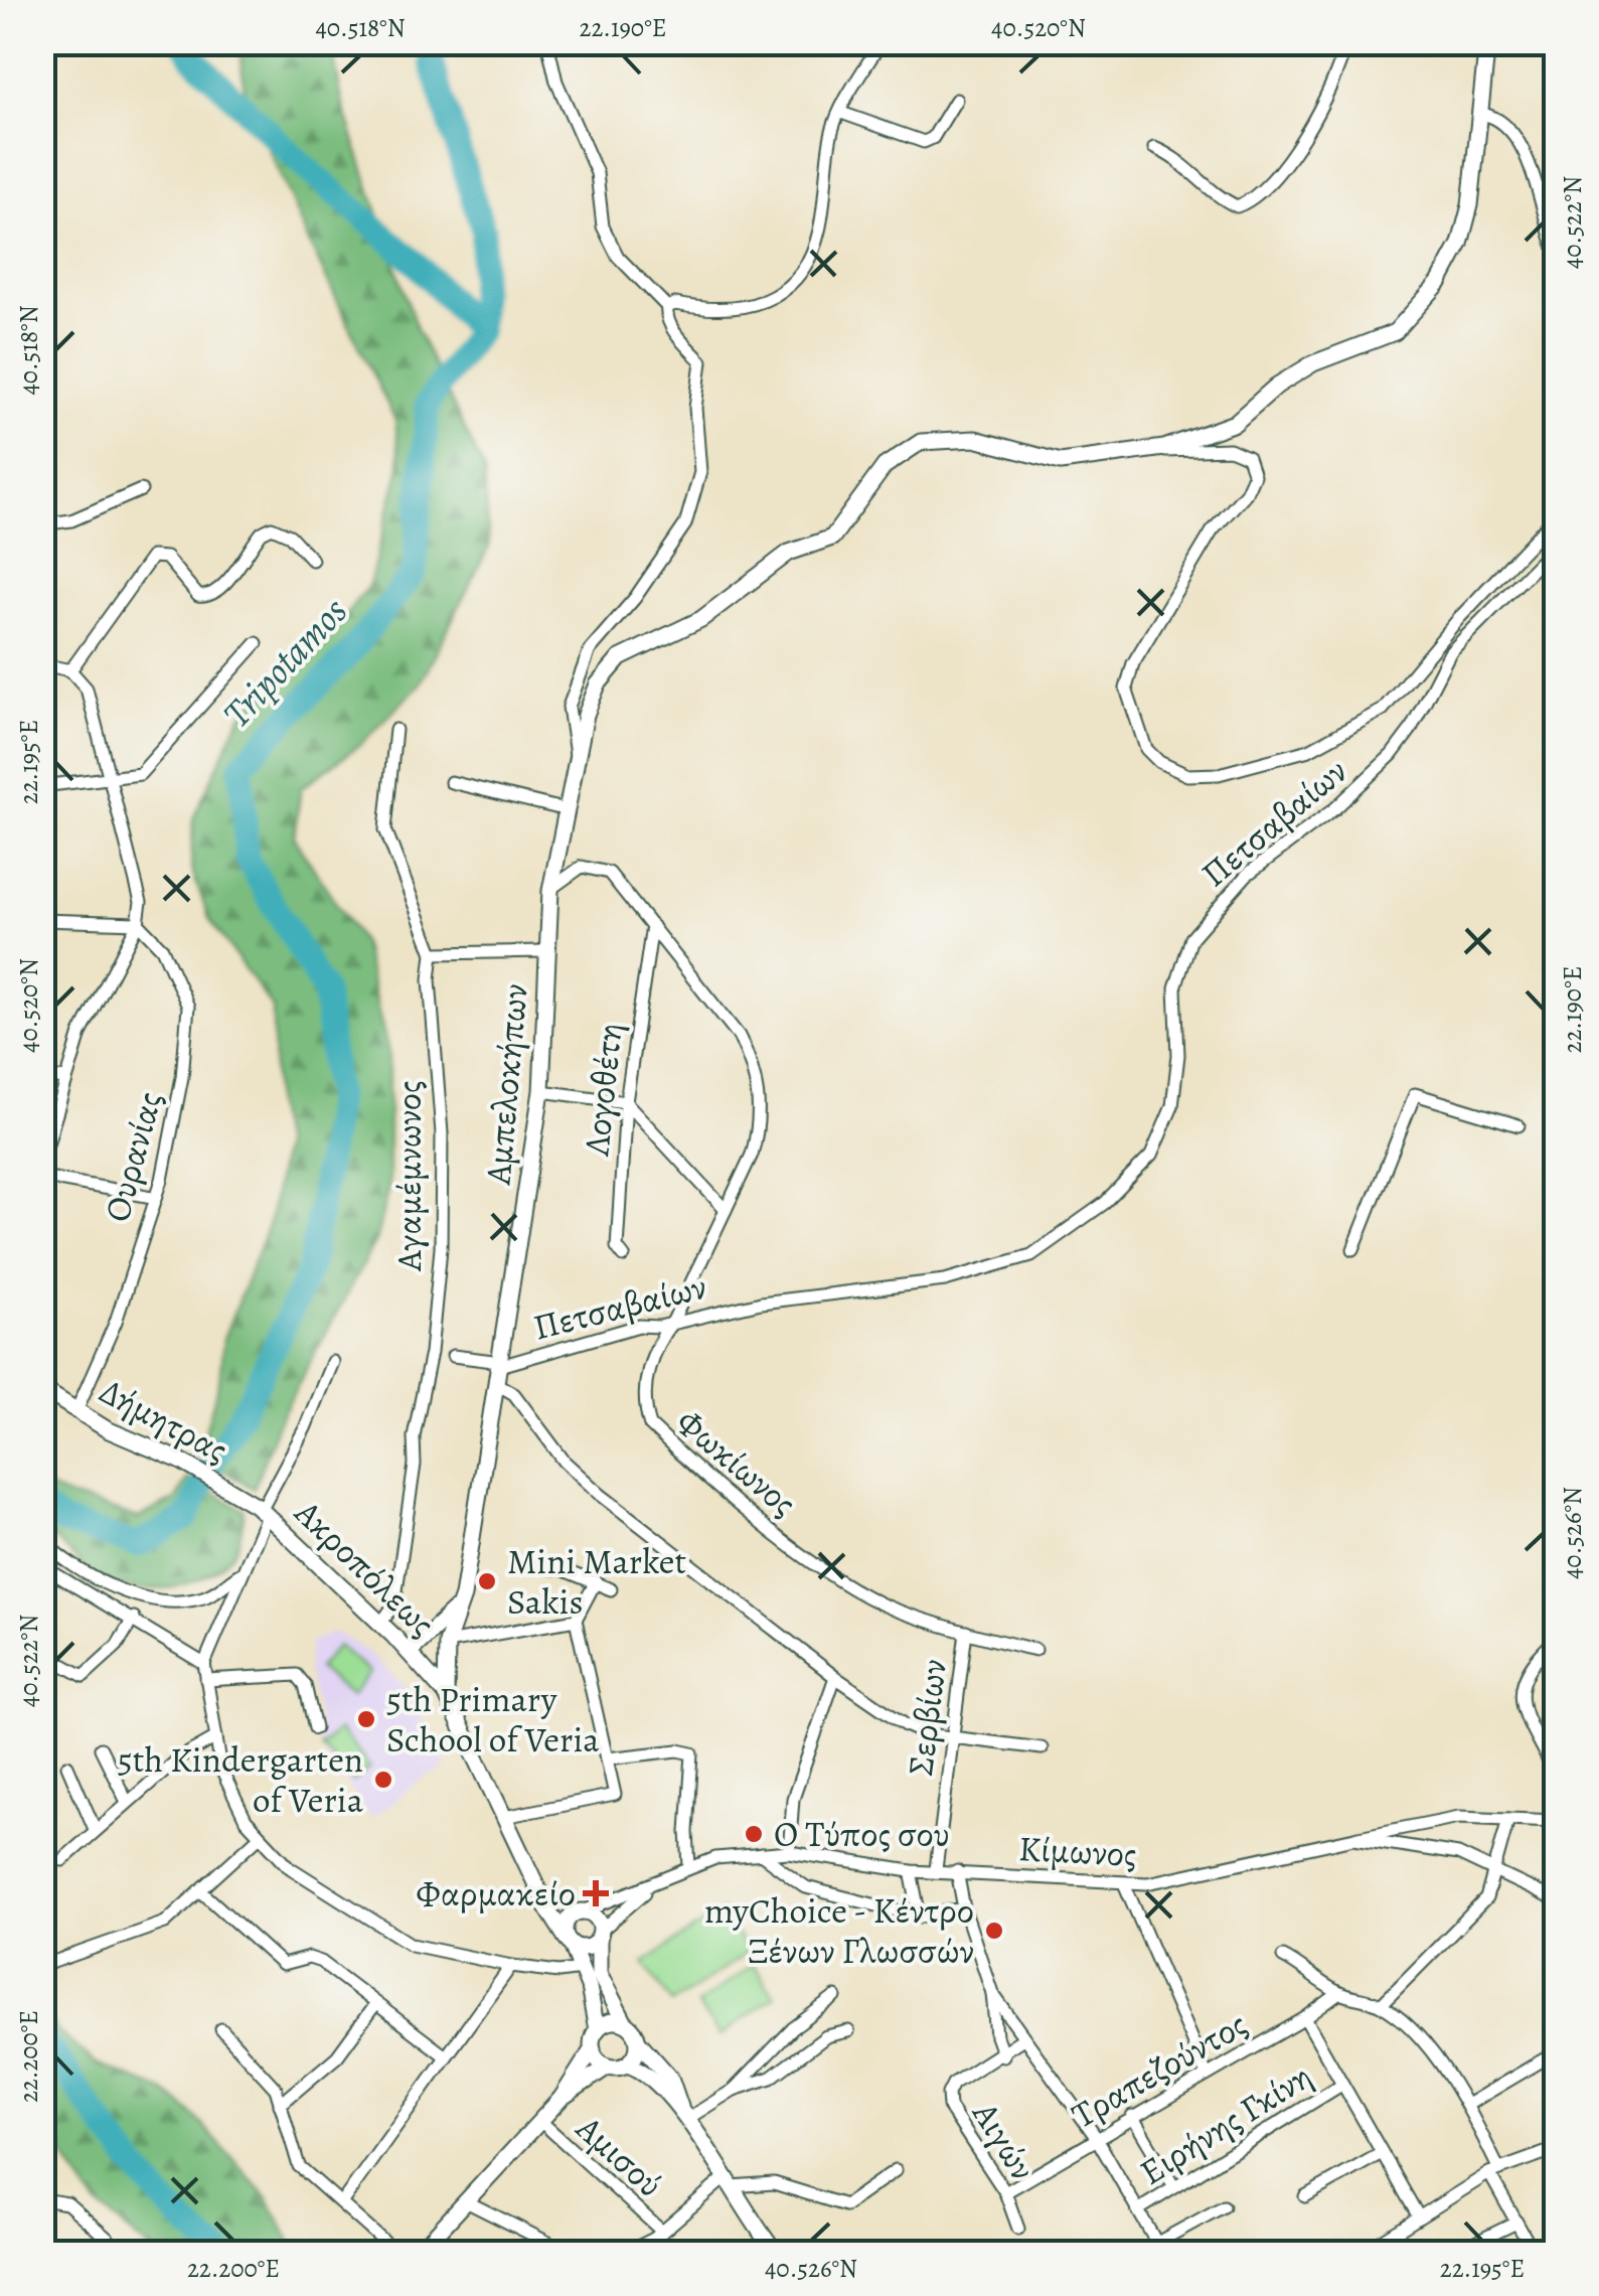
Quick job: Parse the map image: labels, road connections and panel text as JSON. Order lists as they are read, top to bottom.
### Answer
{
  "streets": {
    "street": [
      "Πετσαβαίων",
      "Αμπελοκήπων",
      "Λογοθέτη",
      "Ουρανίας",
      "Αγαμέμνωνος",
      "Δήμητρας",
      "Φωκίωνος",
      "Ακροπόλεως",
      "Σερβίων",
      "Κίμωνος",
      "Τραπεζούντος",
      "Ειρήνης Γκίνη",
      "Αιγών",
      "Αμισού"
    ]
  },
  "crossings": [
    ["Πετσαβαίων", "Αμπελοκήπων"],
    ["Πετσαβαίων", "Φωκίωνος"],
    ["Αμπελοκήπων", "Φωκίωνος"],
    ["Αμπελοκήπων", "Ακροπόλεως"],
    ["Λογοθέτη", "Φωκίωνος"],
    ["Ουρανίας", "Δήμητρας"],
    ["Αγαμέμνωνος", "Ακροπόλεως"],
    ["Δήμητρας", "Ακροπόλεως"],
    ["Φωκίωνος", "Σερβίων"],
    ["Ακροπόλεως", "Κίμωνος"],
    ["Σερβίων", "Κίμωνος"],
    ["Τραπεζούντος", "Αιγών"]
  ],
  "water": ["Tripotamos"],
  "places": {
    "other": [
      "Mini Market Sakis",
      "5th Primary School of Veria",
      "5th Kindergarten of Veria",
      "Ο Τύπος σου",
      "myChoice - Κέντρο Ξένων Γλωσσών"
    ],
    "health": ["Φαρμακείο"]
  },
  "coordinates": [
    "40.518°N",
    "22.190°E",
    "40.520°N",
    "40.522°N",
    "22.195°E",
    "40.526°N",
    "22.200°E"
  ]
}
